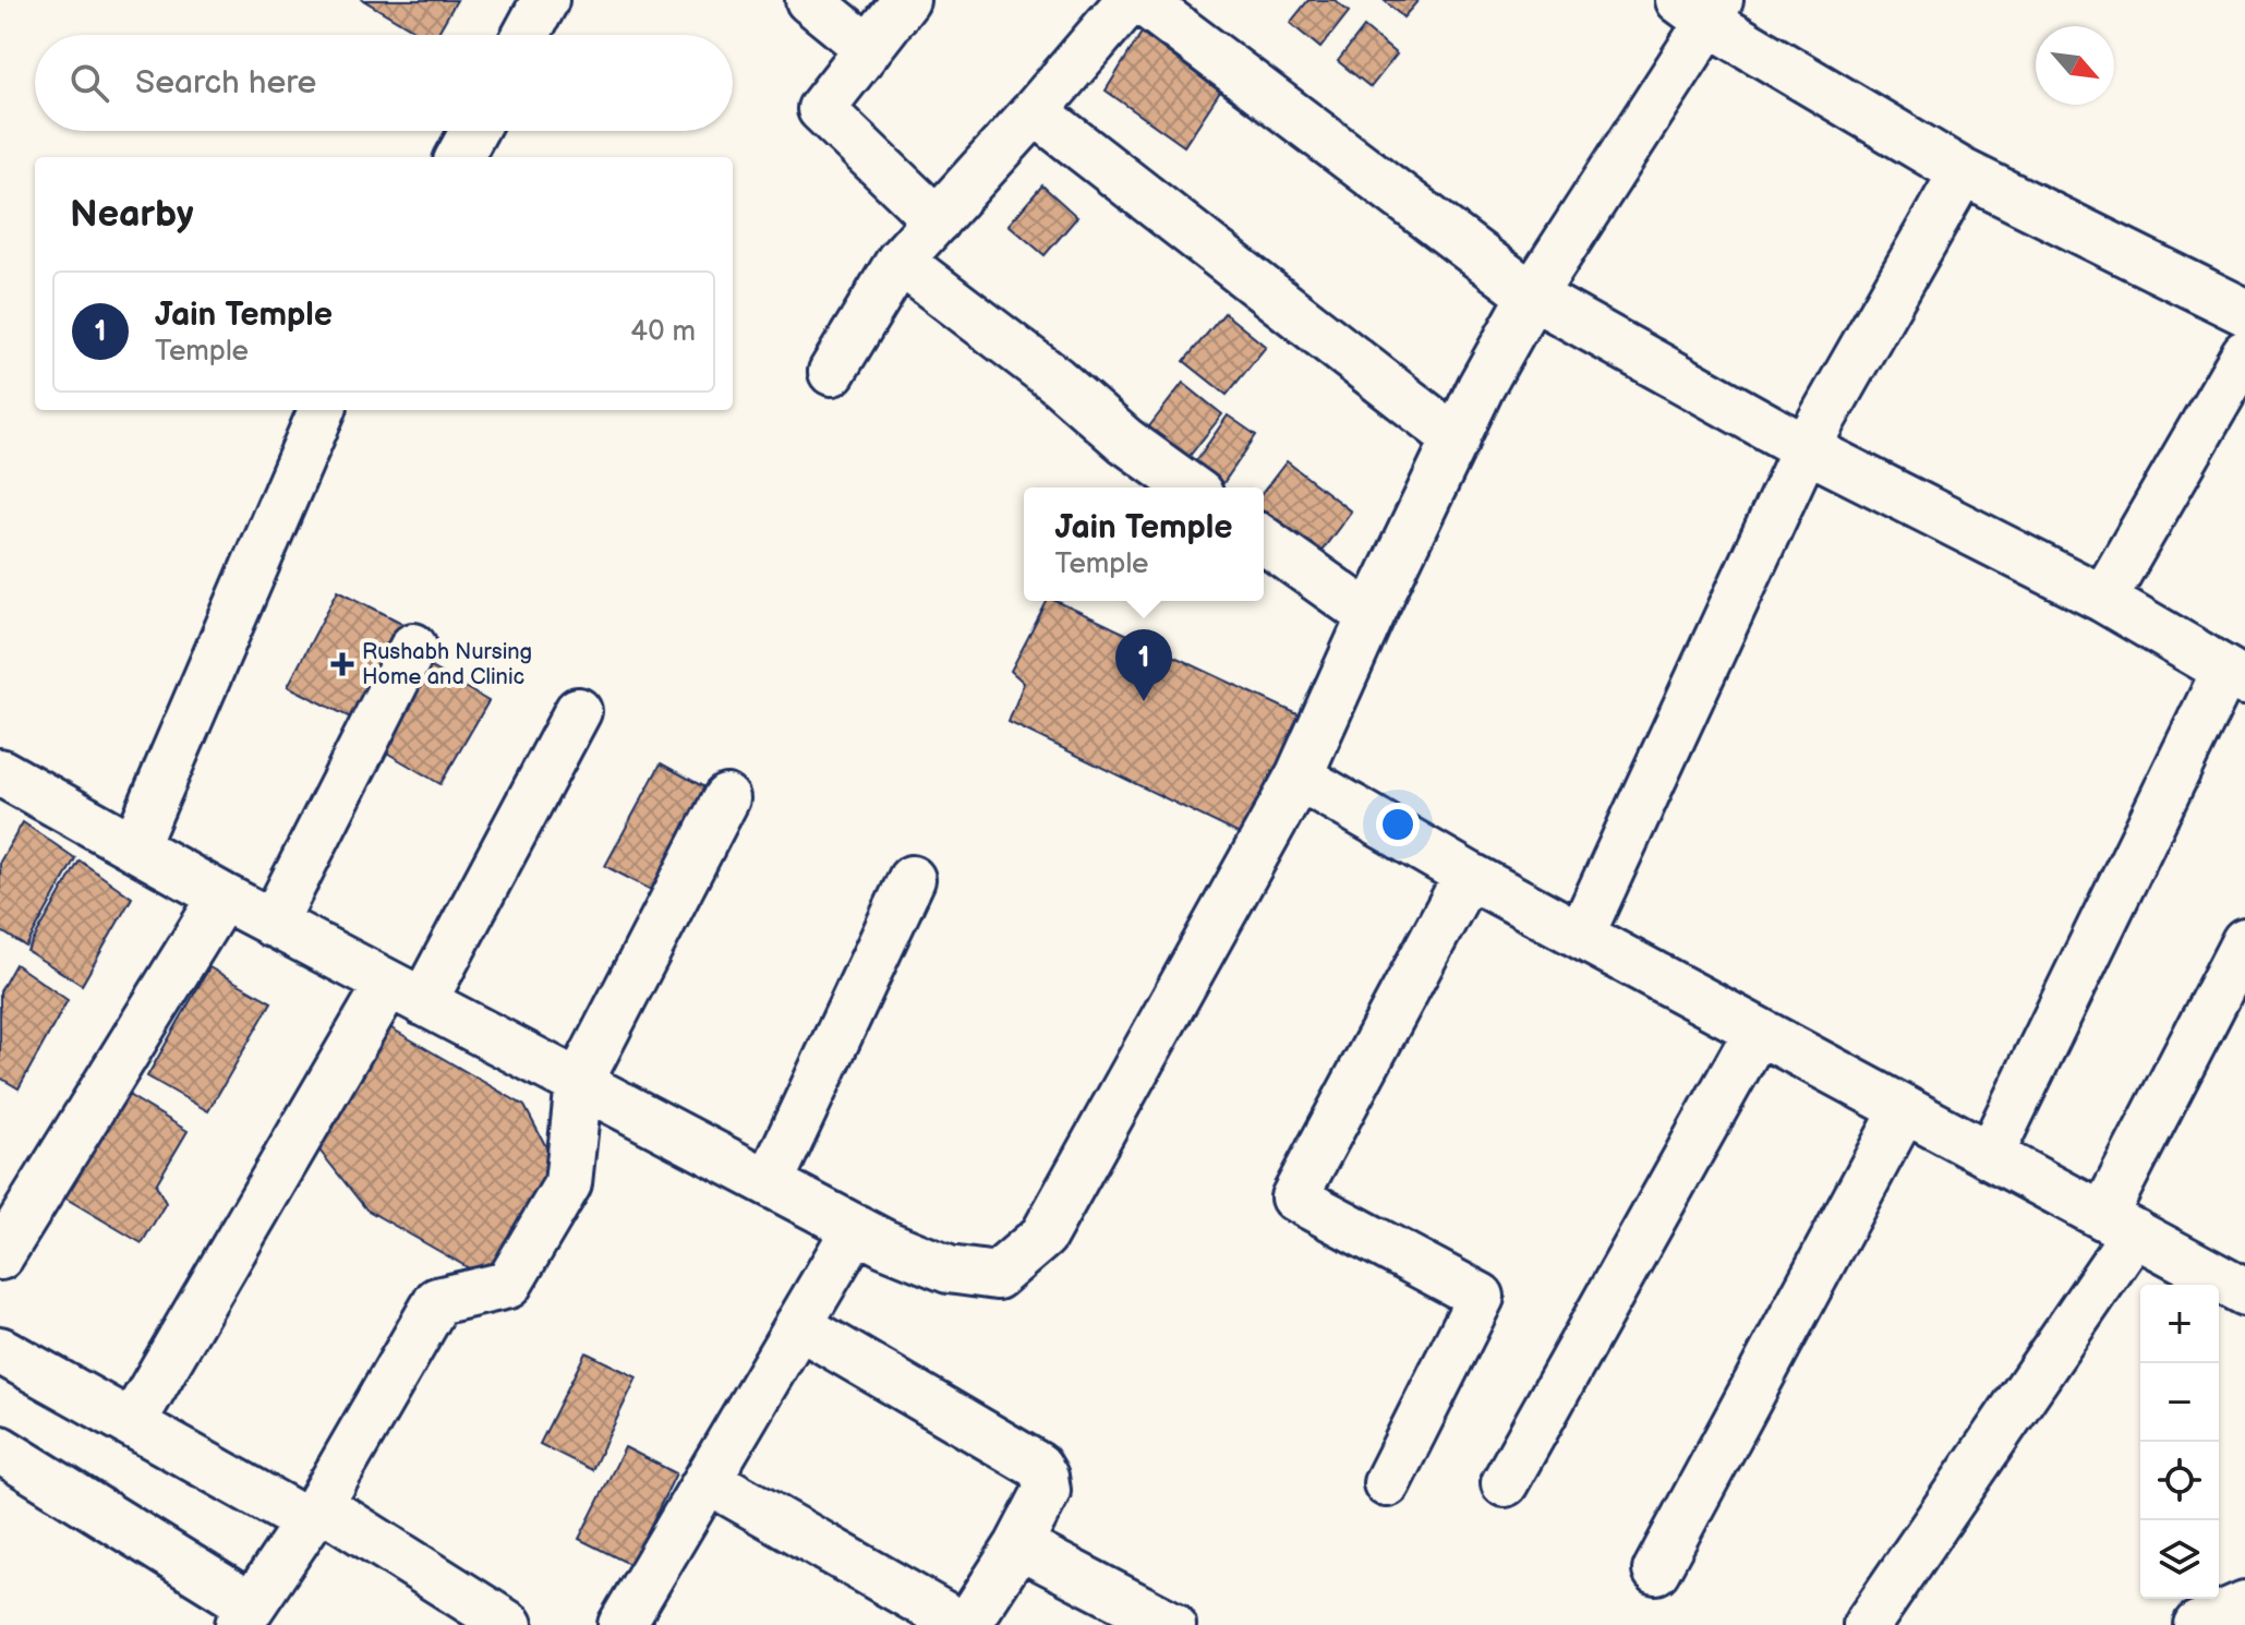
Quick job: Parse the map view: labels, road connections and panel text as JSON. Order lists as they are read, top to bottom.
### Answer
{
  "places": {
    "health": ["Rushabh Nursing Home and Clinic"]
  },
  "north": "bottom right",
  "page": {
    "search": "Search here",
    "heading": "Nearby",
    "list": [
      {
        "mark": "1",
        "name": "Jain Temple",
        "note": "Temple",
        "value": "40 m"
      }
    ],
    "popup": ["Jain Temple", "Temple"],
    "pins": "1",
    "map_buttons": ["+", "−"]
  }
}
